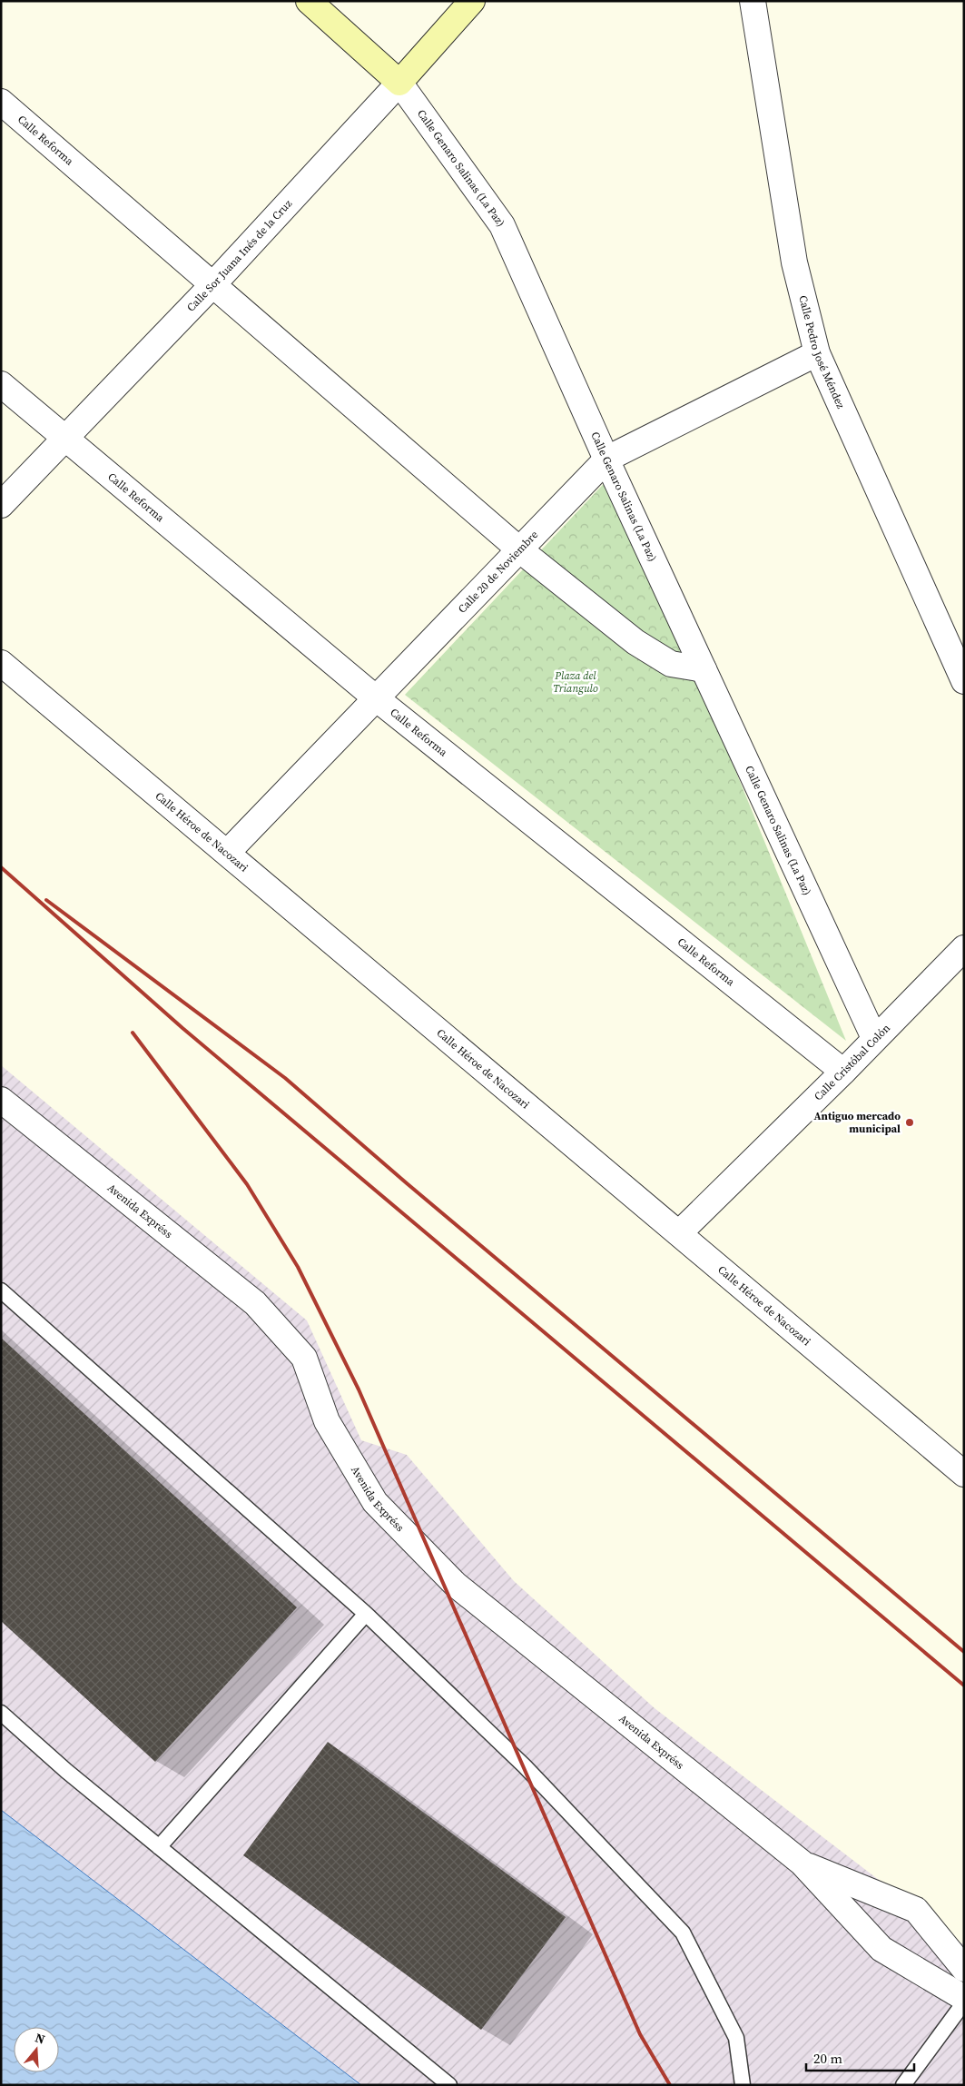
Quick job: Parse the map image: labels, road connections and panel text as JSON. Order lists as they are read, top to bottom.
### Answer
{
  "streets": {
    "main road": ["Calle Genaro Salinas (La Paz)", "Calle Sor Juana Inés de la Cruz"],
    "street": [
      "Calle Reforma",
      "Calle Pedro José Méndez",
      "Calle 20 de Noviembre",
      "Calle Héroe de Nacozari",
      "Calle Cristóbal Colón",
      "Avenida Expréss"
    ]
  },
  "crossings": [
    ["Calle Reforma", "Calle Genaro Salinas (La Paz)"],
    ["Calle Reforma", "Calle Sor Juana Inés de la Cruz"],
    ["Calle Reforma", "Calle 20 de Noviembre"],
    ["Calle Reforma", "Calle Cristóbal Colón"],
    ["Calle Genaro Salinas (La Paz)", "Calle Sor Juana Inés de la Cruz"],
    ["Calle Genaro Salinas (La Paz)", "Calle 20 de Noviembre"],
    ["Calle Genaro Salinas (La Paz)", "Calle Cristóbal Colón"],
    ["Calle Pedro José Méndez", "Calle 20 de Noviembre"],
    ["Calle 20 de Noviembre", "Calle Héroe de Nacozari"],
    ["Calle Héroe de Nacozari", "Calle Cristóbal Colón"]
  ],
  "parks": ["Plaza del Triangulo"],
  "places": ["Antiguo mercado municipal"],
  "scale_bar": "20 m",
  "north": "top"
}
